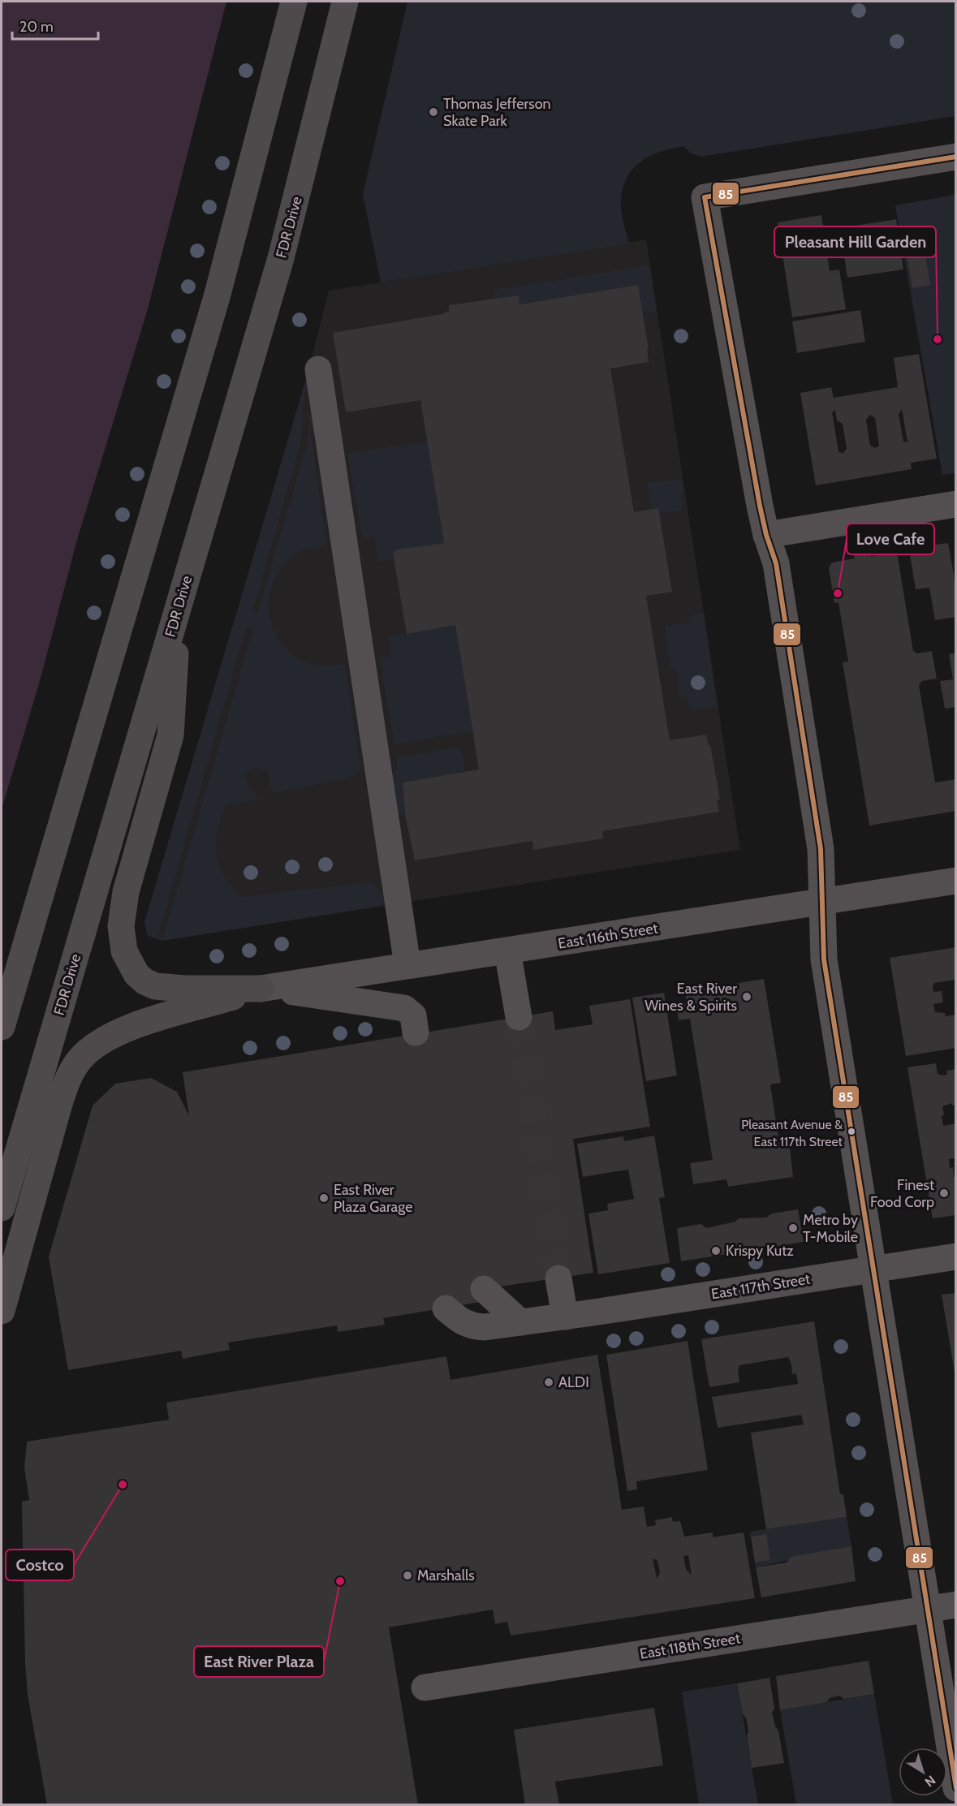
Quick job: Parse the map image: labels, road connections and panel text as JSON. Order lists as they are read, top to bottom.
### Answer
{
  "streets": {
    "highway": ["FDR Drive"],
    "street": ["East 116th Street", "East 117th Street", "East 118th Street"]
  },
  "places": [
    "Thomas Jefferson Skate Park",
    "Pleasant Hill Garden",
    "Love Cafe",
    "East River Wines & Spirits",
    "Pleasant Avenue & East 117th Street",
    "Finest Food Corp",
    "East River Plaza Garage",
    "Metro by T-Mobile",
    "Krispy Kutz",
    "ALDI",
    "Costco",
    "Marshalls",
    "East River Plaza"
  ],
  "lines": ["transit line 85"],
  "scale_bar": "20 m",
  "north": "bottom right"
}
